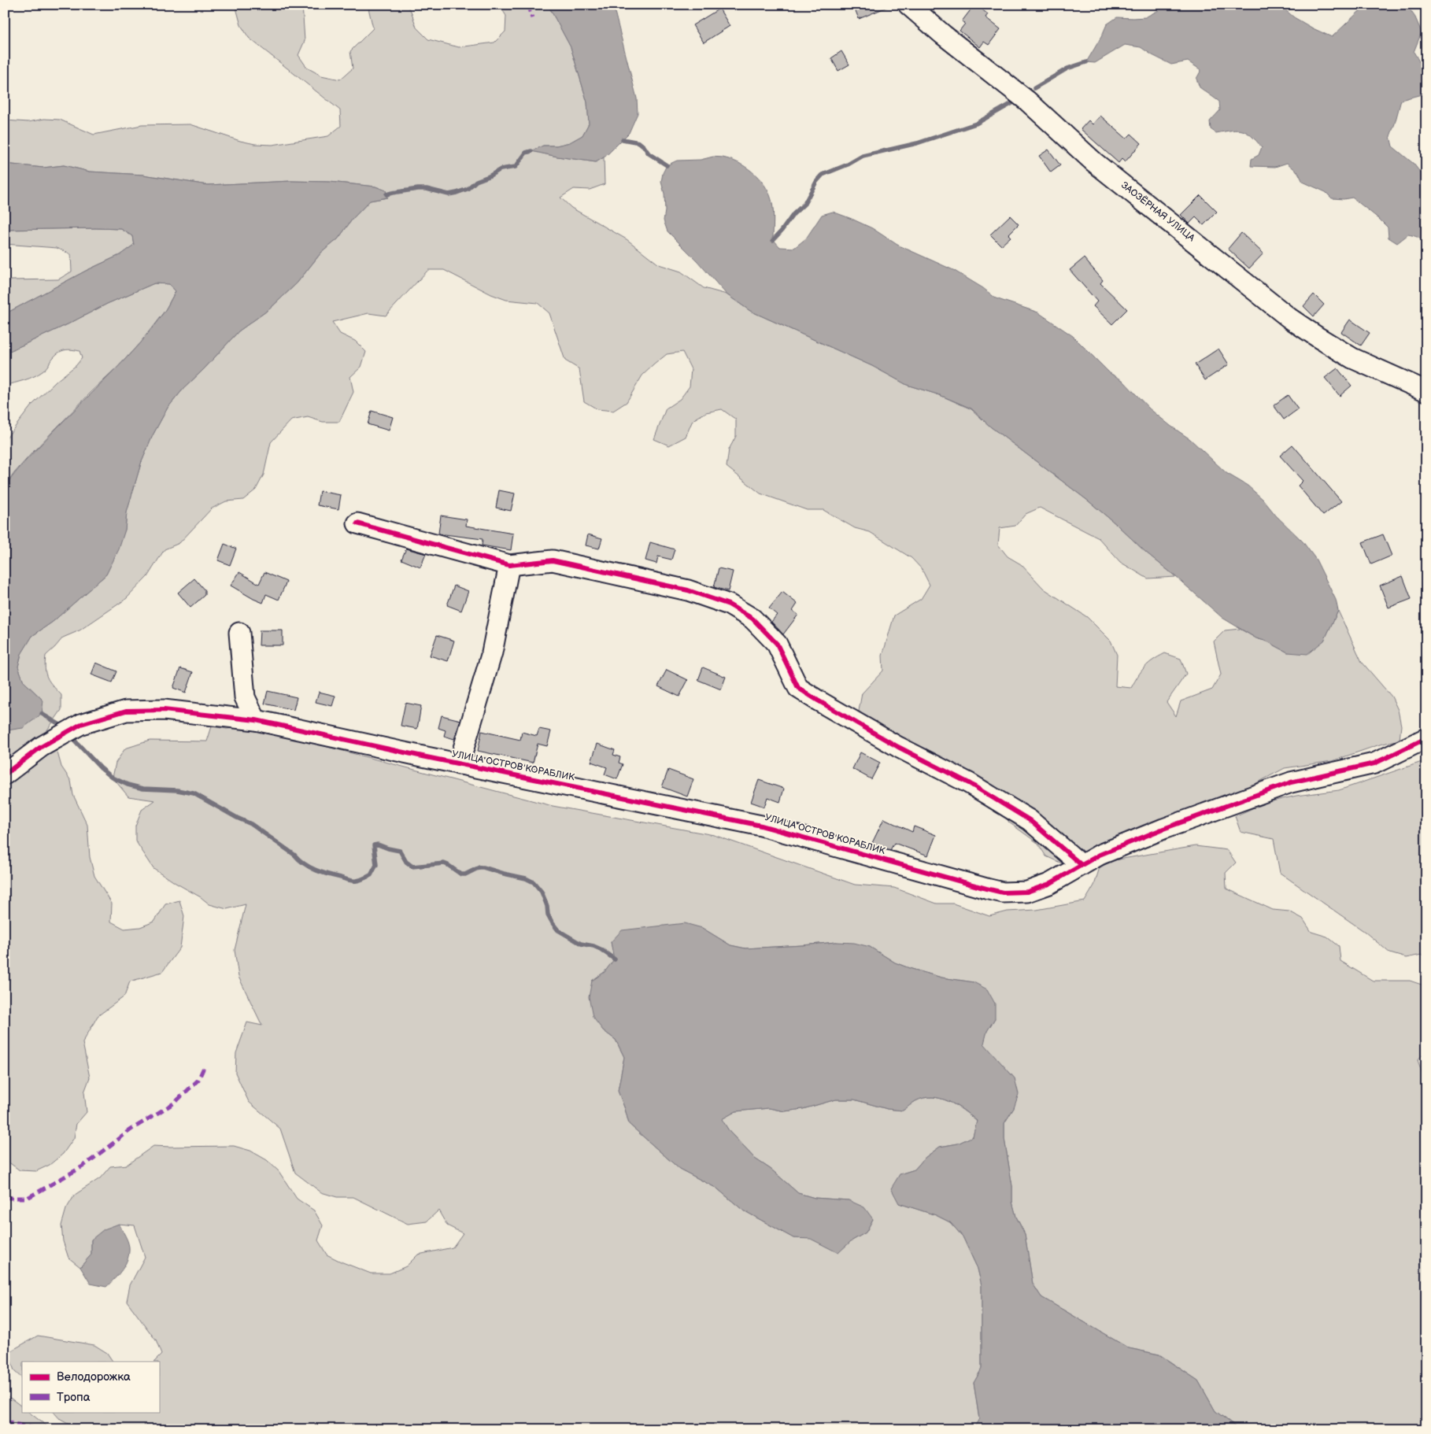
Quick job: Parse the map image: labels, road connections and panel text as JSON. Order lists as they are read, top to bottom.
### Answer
{
  "streets": {
    "street": ["ЗАОЗЁРНАЯ УЛИЦА", "УЛИЦА ОСТРОВ КОРАБЛИК"]
  },
  "legend": ["Велодорожка", "Тропа"]
}
